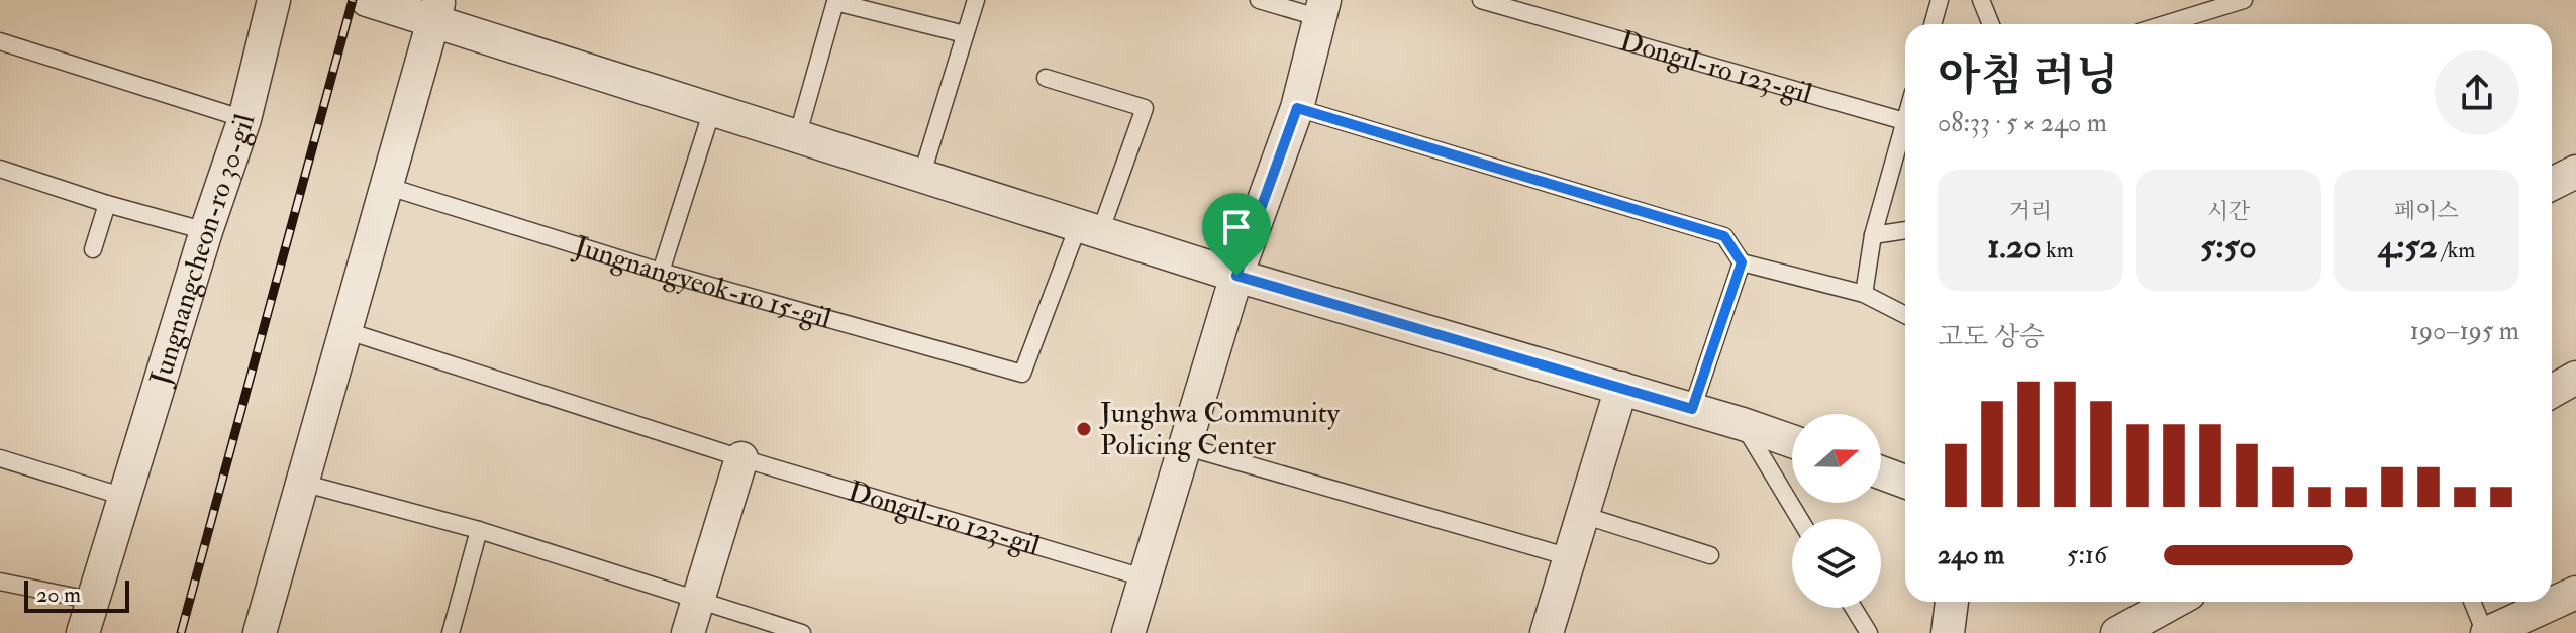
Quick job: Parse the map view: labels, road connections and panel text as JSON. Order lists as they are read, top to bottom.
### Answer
{
  "streets": {
    "street": ["Jungnangcheon-ro 30-gil"],
    "lane": ["Dongil-ro 123-gil", "Jungnangyeok-ro 15-gil"]
  },
  "places": ["Junghwa Community Policing Center"],
  "scale_bar": "20 m",
  "north": "right",
  "page": {
    "heading": ["아침 러닝", "08:33 · 5 × 240 m"],
    "stats": [
      ["거리", "1.20 km"],
      ["시간", "5:50"],
      ["페이스", "4:52 /km"]
    ],
    "chart": ["고도 상승", "190–195 m"],
    "list": [
      {
        "name": "240 m",
        "note": "5:16"
      }
    ],
    "scale": "20 m"
  }
}
